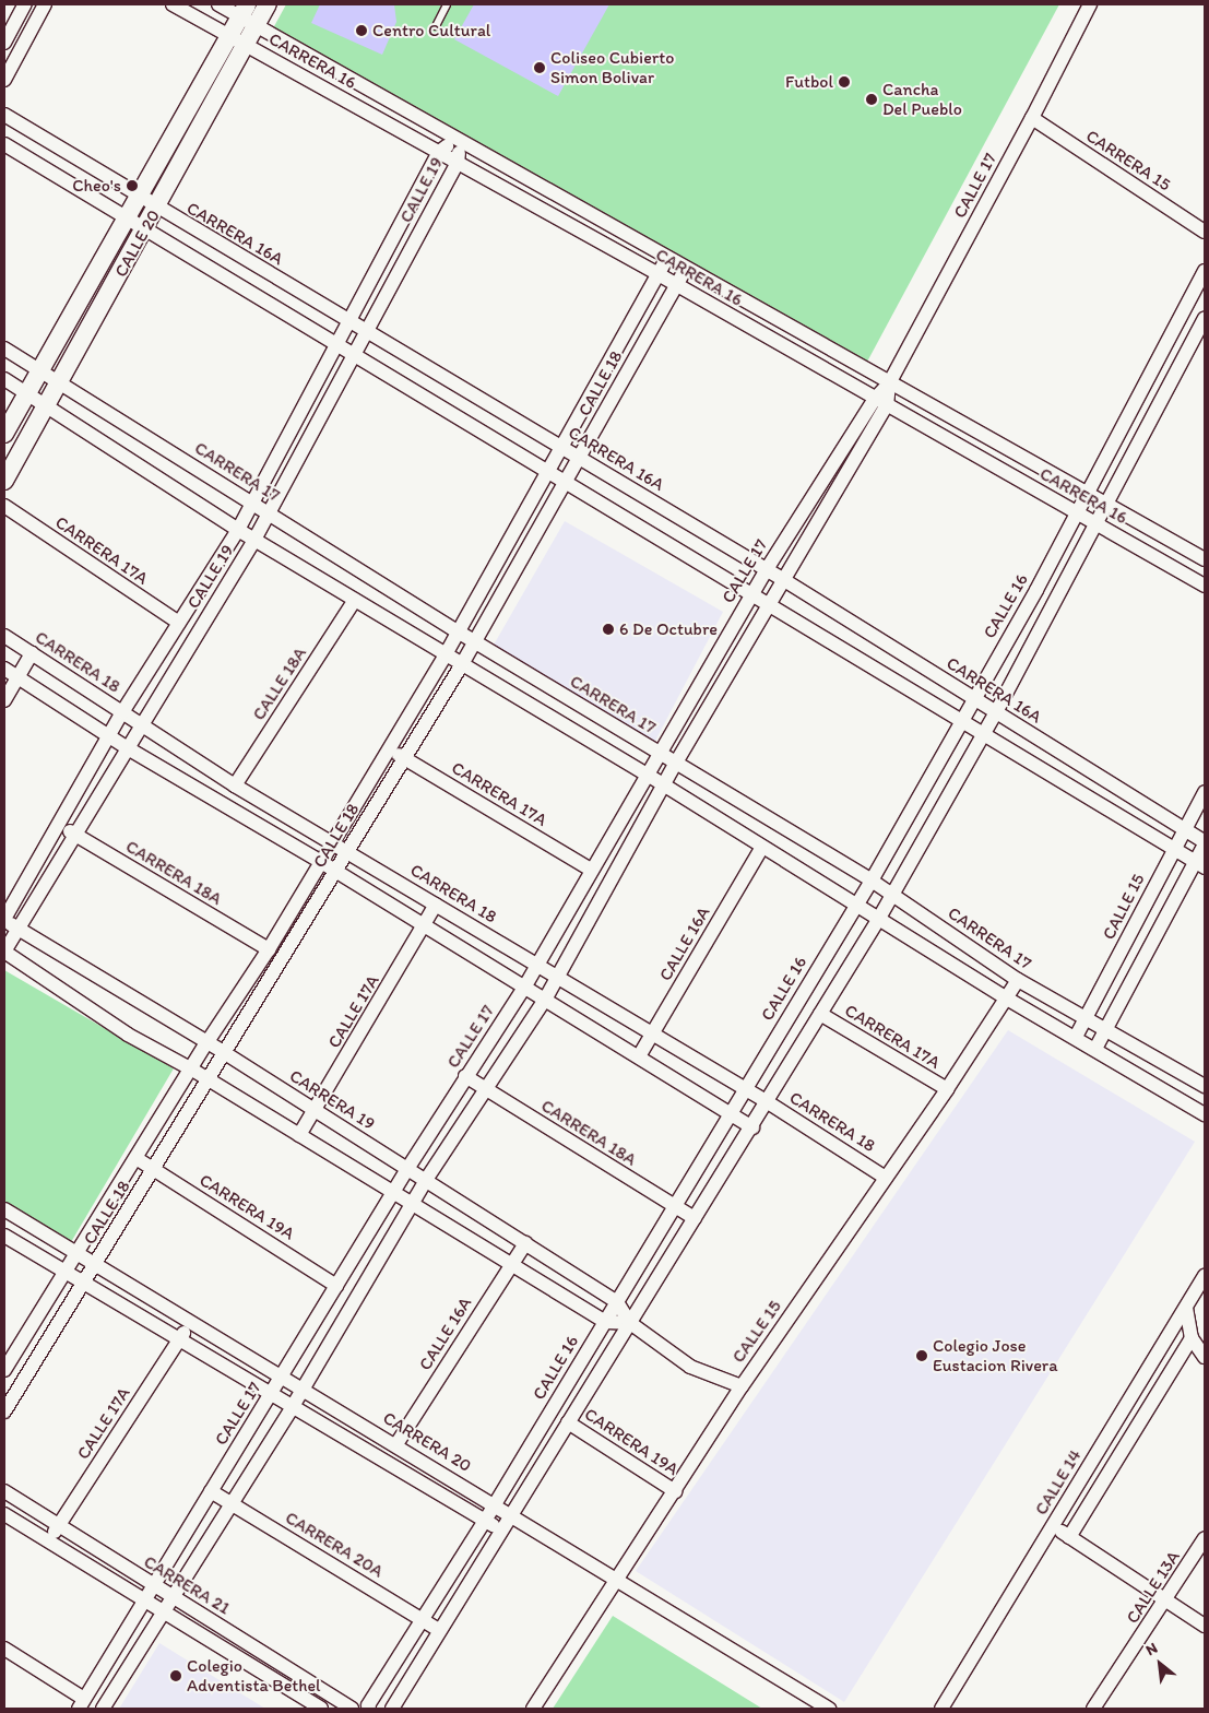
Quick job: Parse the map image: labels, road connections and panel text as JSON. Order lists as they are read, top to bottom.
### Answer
{
  "streets": {
    "street": [
      "CARRERA 16",
      "CARRERA 15",
      "CALLE 17",
      "CALLE 19",
      "CARRERA 16A",
      "CALLE 20",
      "CALLE 18",
      "CARRERA 17",
      "CARRERA 17A",
      "CALLE 16",
      "CARRERA 18",
      "CALLE 18A",
      "CARRERA 18A",
      "CALLE 15",
      "CALLE 16A",
      "CALLE 17A",
      "CARRERA 19",
      "CARRERA 19A",
      "CARRERA 20",
      "CALLE 14",
      "CARRERA 20A",
      "CARRERA 21",
      "CALLE 13A"
    ]
  },
  "crossings": [
    ["CARRERA 16", "CALLE 17"],
    ["CARRERA 16", "CALLE 19"],
    ["CARRERA 16", "CALLE 20"],
    ["CARRERA 16", "CALLE 18"],
    ["CARRERA 16", "CALLE 16"],
    ["CARRERA 15", "CALLE 17"],
    ["CALLE 17", "CARRERA 16A"],
    ["CALLE 17", "CARRERA 17"],
    ["CALLE 17", "CARRERA 17A"],
    ["CALLE 17", "CARRERA 18"],
    ["CALLE 17", "CARRERA 18A"],
    ["CALLE 17", "CARRERA 19"],
    ["CALLE 17", "CARRERA 19A"],
    ["CALLE 17", "CARRERA 20"],
    ["CALLE 17", "CARRERA 20A"],
    ["CALLE 17", "CARRERA 21"],
    ["CALLE 19", "CARRERA 16A"],
    ["CALLE 19", "CARRERA 17"],
    ["CALLE 19", "CARRERA 17A"],
    ["CALLE 19", "CARRERA 18"],
    ["CALLE 19", "CARRERA 18A"],
    ["CALLE 19", "CARRERA 19"],
    ["CARRERA 16A", "CALLE 20"],
    ["CARRERA 16A", "CALLE 18"],
    ["CARRERA 16A", "CALLE 16"],
    ["CARRERA 16A", "CALLE 15"],
    ["CALLE 20", "CARRERA 17"],
    ["CALLE 18", "CARRERA 17"],
    ["CALLE 18", "CARRERA 17A"],
    ["CALLE 18", "CARRERA 18"],
    ["CALLE 18", "CARRERA 18A"],
    ["CALLE 18", "CARRERA 19"],
    ["CALLE 18", "CARRERA 19A"],
    ["CALLE 18", "CARRERA 20"],
    ["CARRERA 17", "CALLE 16"],
    ["CARRERA 17", "CALLE 15"],
    ["CARRERA 17A", "CALLE 15"],
    ["CALLE 16", "CARRERA 18"],
    ["CALLE 16", "CARRERA 18A"],
    ["CALLE 16", "CARRERA 19"],
    ["CALLE 16", "CARRERA 20"],
    ["CALLE 16", "CARRERA 20A"],
    ["CARRERA 18", "CALLE 18A"],
    ["CARRERA 18", "CALLE 15"],
    ["CARRERA 18", "CALLE 16A"],
    ["CARRERA 18", "CALLE 17A"],
    ["CALLE 15", "CARRERA 19"],
    ["CALLE 15", "CARRERA 19A"],
    ["CALLE 15", "CARRERA 20"],
    ["CALLE 16A", "CARRERA 19"],
    ["CALLE 16A", "CARRERA 20"],
    ["CALLE 17A", "CARRERA 19"],
    ["CALLE 17A", "CARRERA 20"],
    ["CALLE 17A", "CARRERA 21"]
  ],
  "places": [
    "Centro Cultural",
    "Coliseo Cubierto Simon Bolivar",
    "Futbol",
    "Cancha Del Pueblo",
    "Cheo's",
    "6 De Octubre",
    "Colegio Jose Eustacion Rivera",
    "Colegio Adventista Bethel"
  ],
  "north": "top left"
}
